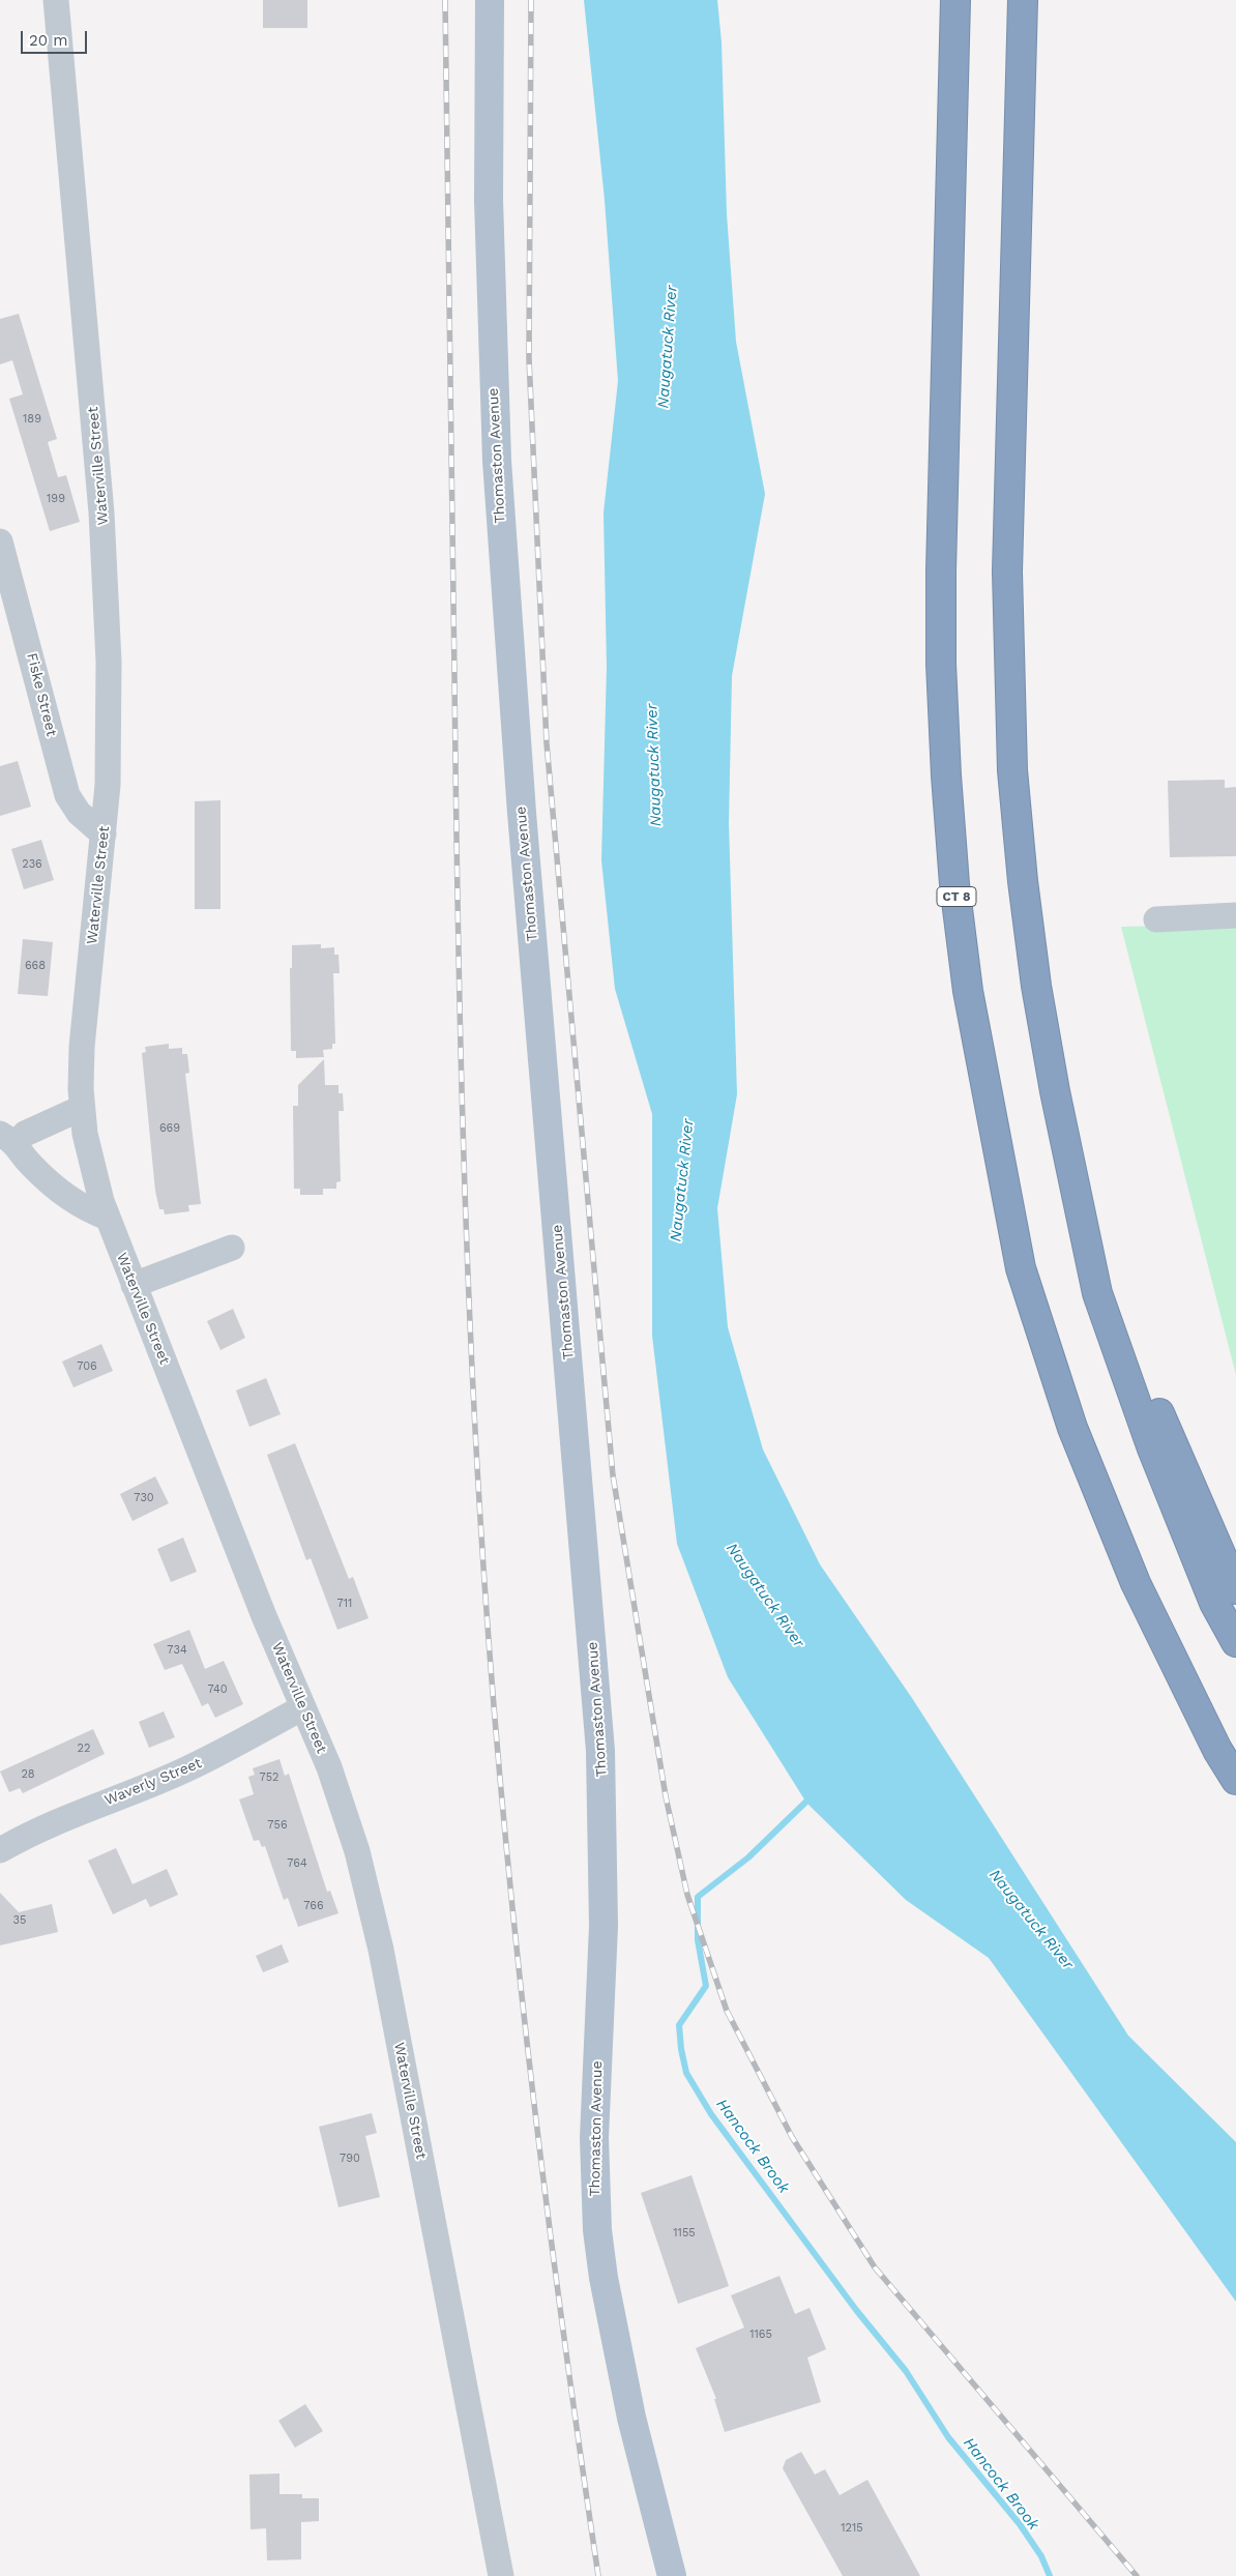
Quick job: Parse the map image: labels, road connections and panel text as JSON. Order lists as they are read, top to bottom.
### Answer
{
  "streets": {
    "highway": ["CT 8"],
    "main road": ["Thomaston Avenue"],
    "street": ["Waterville Street", "Fiske Street", "Waverly Street"]
  },
  "crossings": [
    ["Waterville Street", "Fiske Street"],
    ["Waterville Street", "Waverly Street"]
  ],
  "water": ["Naugatuck River", "Hancock Brook"],
  "house_numbers": [
    "189",
    "199",
    "236",
    "668",
    "669",
    "706",
    "730",
    "711",
    "734",
    "740",
    "22",
    "28",
    "752",
    "756",
    "764",
    "766",
    "35",
    "790",
    "1155",
    "1165",
    "1215"
  ],
  "scale_bar": "20 m"
}
